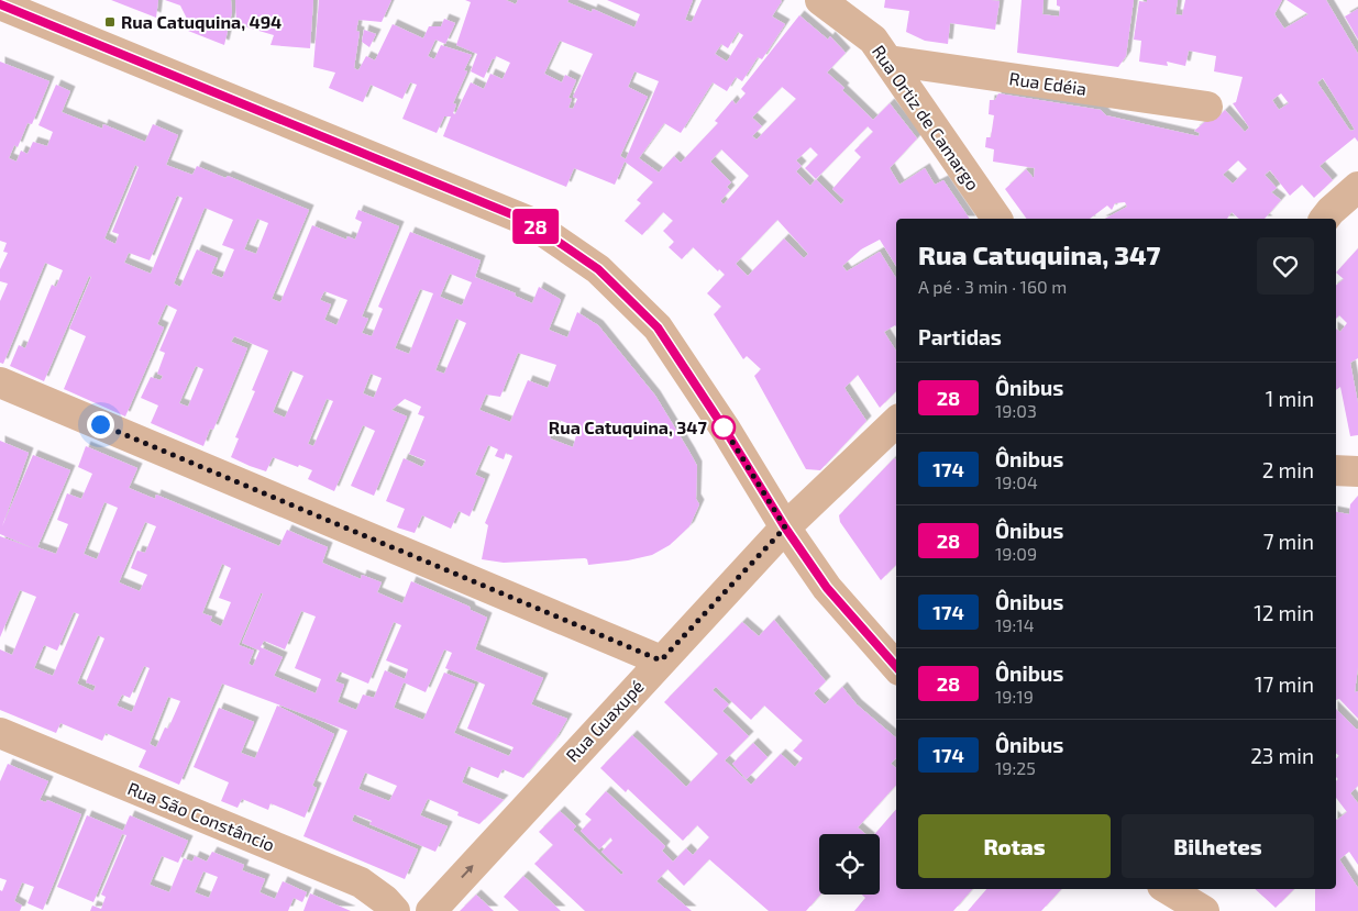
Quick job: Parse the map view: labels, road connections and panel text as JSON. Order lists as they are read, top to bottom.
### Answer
{
  "streets": {
    "street": [
      "Rua Edéia",
      "Rua Ortiz de Camargo",
      "Rua Guaxupé",
      "Rua São Constâncio"
    ]
  },
  "crossings": [
    ["Rua Edéia", "Rua Ortiz de Camargo"]
  ],
  "one_way": ["Rua Guaxupé"],
  "places": {
    "transit": ["Rua Catuquina, 494"],
    "other": ["Rua Catuquina, 347"]
  },
  "lines": ["bus line 28"],
  "page": {
    "on_map": "28",
    "heading": [
      ["Rua Catuquina, 347", "A pé · 3 min · 160 m"],
      "Partidas"
    ],
    "list": [
      {
        "mark": "28",
        "name": "Ônibus",
        "note": "19:03",
        "value": "1 min"
      },
      {
        "mark": "174",
        "name": "Ônibus",
        "note": "19:04",
        "value": "2 min"
      },
      {
        "mark": "28",
        "name": "Ônibus",
        "note": "19:09",
        "value": "7 min"
      },
      {
        "mark": "174",
        "name": "Ônibus",
        "note": "19:14",
        "value": "12 min"
      },
      {
        "mark": "28",
        "name": "Ônibus",
        "note": "19:19",
        "value": "17 min"
      },
      {
        "mark": "174",
        "name": "Ônibus",
        "note": "19:25",
        "value": "23 min"
      }
    ],
    "buttons": ["Rotas", "Bilhetes"]
  }
}
